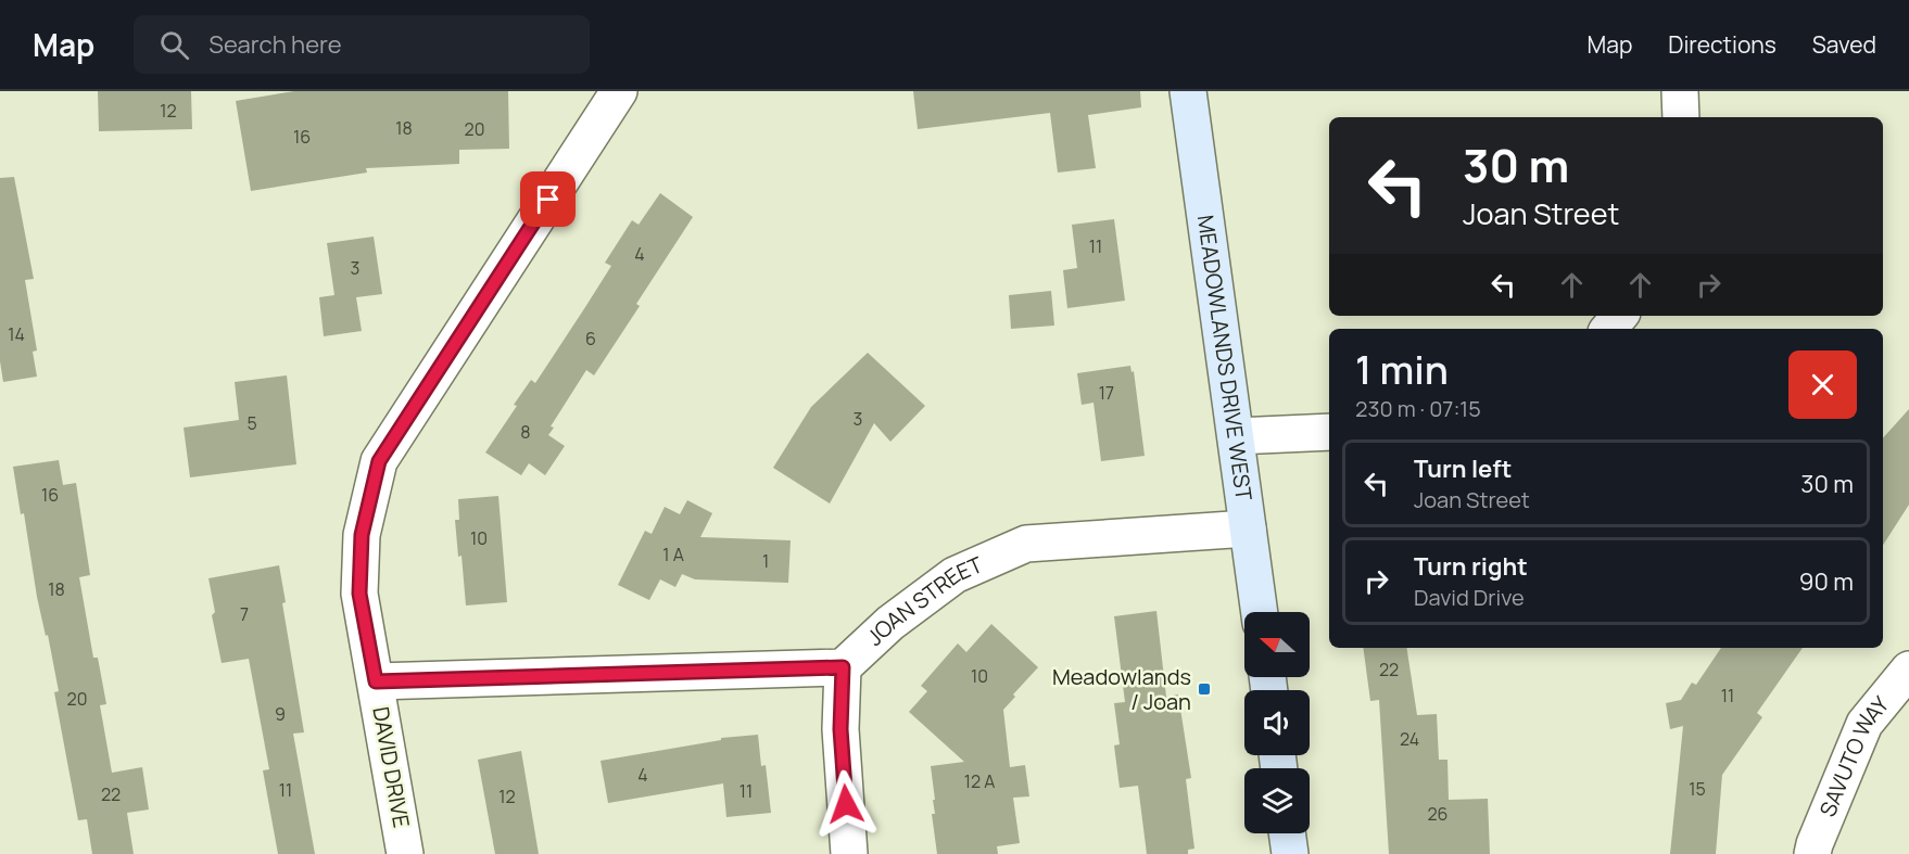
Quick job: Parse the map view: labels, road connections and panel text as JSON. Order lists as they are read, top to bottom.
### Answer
{
  "streets": {
    "main road": ["MEADOWLANDS DRIVE WEST"],
    "street": ["JOAN STREET", "SAVUTO WAY", "DAVID DRIVE"]
  },
  "crossings": [
    ["MEADOWLANDS DRIVE WEST", "JOAN STREET"]
  ],
  "places": {
    "transit": ["Meadowlands / Joan"]
  },
  "house_numbers": [
    "12",
    "18",
    "20",
    "16",
    "11",
    "4",
    "3",
    "14",
    "6",
    "17",
    "3",
    "5",
    "8",
    "16",
    "10",
    "1 A",
    "1",
    "18",
    "7",
    "22",
    "10",
    "11",
    "20",
    "9",
    "24",
    "4",
    "12 A",
    "15",
    "11",
    "11",
    "22",
    "12",
    "26"
  ],
  "north": "left",
  "page": {
    "header": "Map",
    "search": "Search here",
    "nav": ["Map", "Directions", "Saved"],
    "turn": ["30 m", "Joan Street"],
    "heading": ["1 min", "230 m · 07:15"],
    "list": [
      {
        "name": "Turn left",
        "note": "Joan Street",
        "value": "30 m"
      },
      {
        "name": "Turn right",
        "note": "David Drive",
        "value": "90 m"
      }
    ]
  }
}
